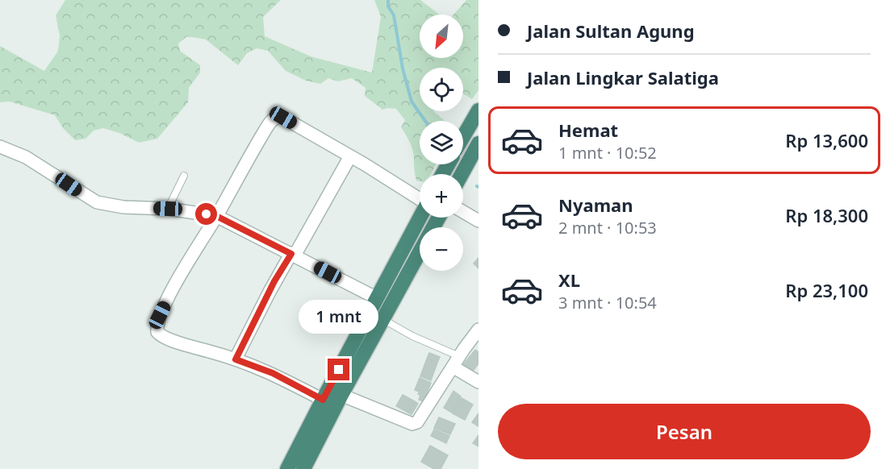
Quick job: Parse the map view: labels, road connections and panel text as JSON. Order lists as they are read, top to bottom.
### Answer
{
  "north": "bottom left",
  "page": {
    "banner": ["Jalan Sultan Agung", "Jalan Lingkar Salatiga"],
    "map_buttons": ["+", "−"],
    "list": [
      {
        "name": "Hemat",
        "note": "1 mnt · 10:52",
        "value": "Rp 13,600"
      },
      {
        "name": "Nyaman",
        "note": "2 mnt · 10:53",
        "value": "Rp 18,300"
      },
      {
        "name": "XL",
        "note": "3 mnt · 10:54",
        "value": "Rp 23,100"
      }
    ],
    "bubble": "1 mnt",
    "buttons": "Pesan"
  }
}
